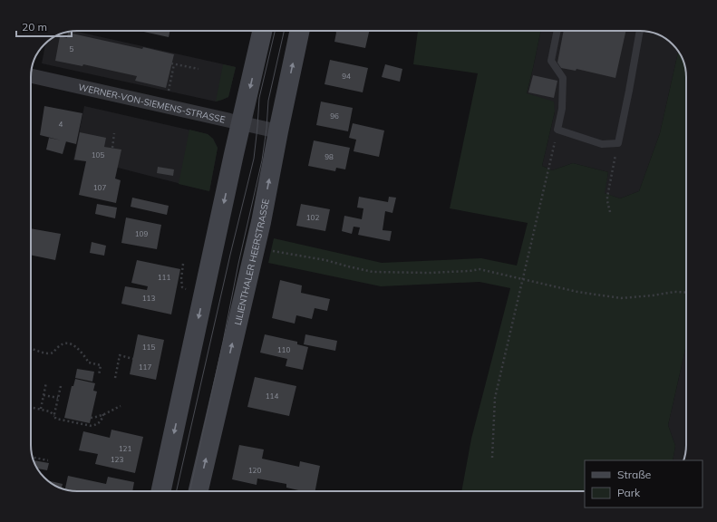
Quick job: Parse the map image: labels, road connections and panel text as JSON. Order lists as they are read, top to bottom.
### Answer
{
  "streets": {
    "main road": ["LILIENTHALER HEERSTRASSE"],
    "street": ["WERNER-VON-SIEMENS-STRASSE"]
  },
  "crossings": [
    ["WERNER-VON-SIEMENS-STRASSE", "LILIENTHALER HEERSTRASSE"]
  ],
  "house_numbers": [
    "5",
    "94",
    "96",
    "4",
    "105",
    "98",
    "107",
    "102",
    "109",
    "111",
    "113",
    "115",
    "110",
    "117",
    "114",
    "121",
    "123",
    "120"
  ],
  "legend": ["Straße", "Park"],
  "scale_bar": "20 m"
}
